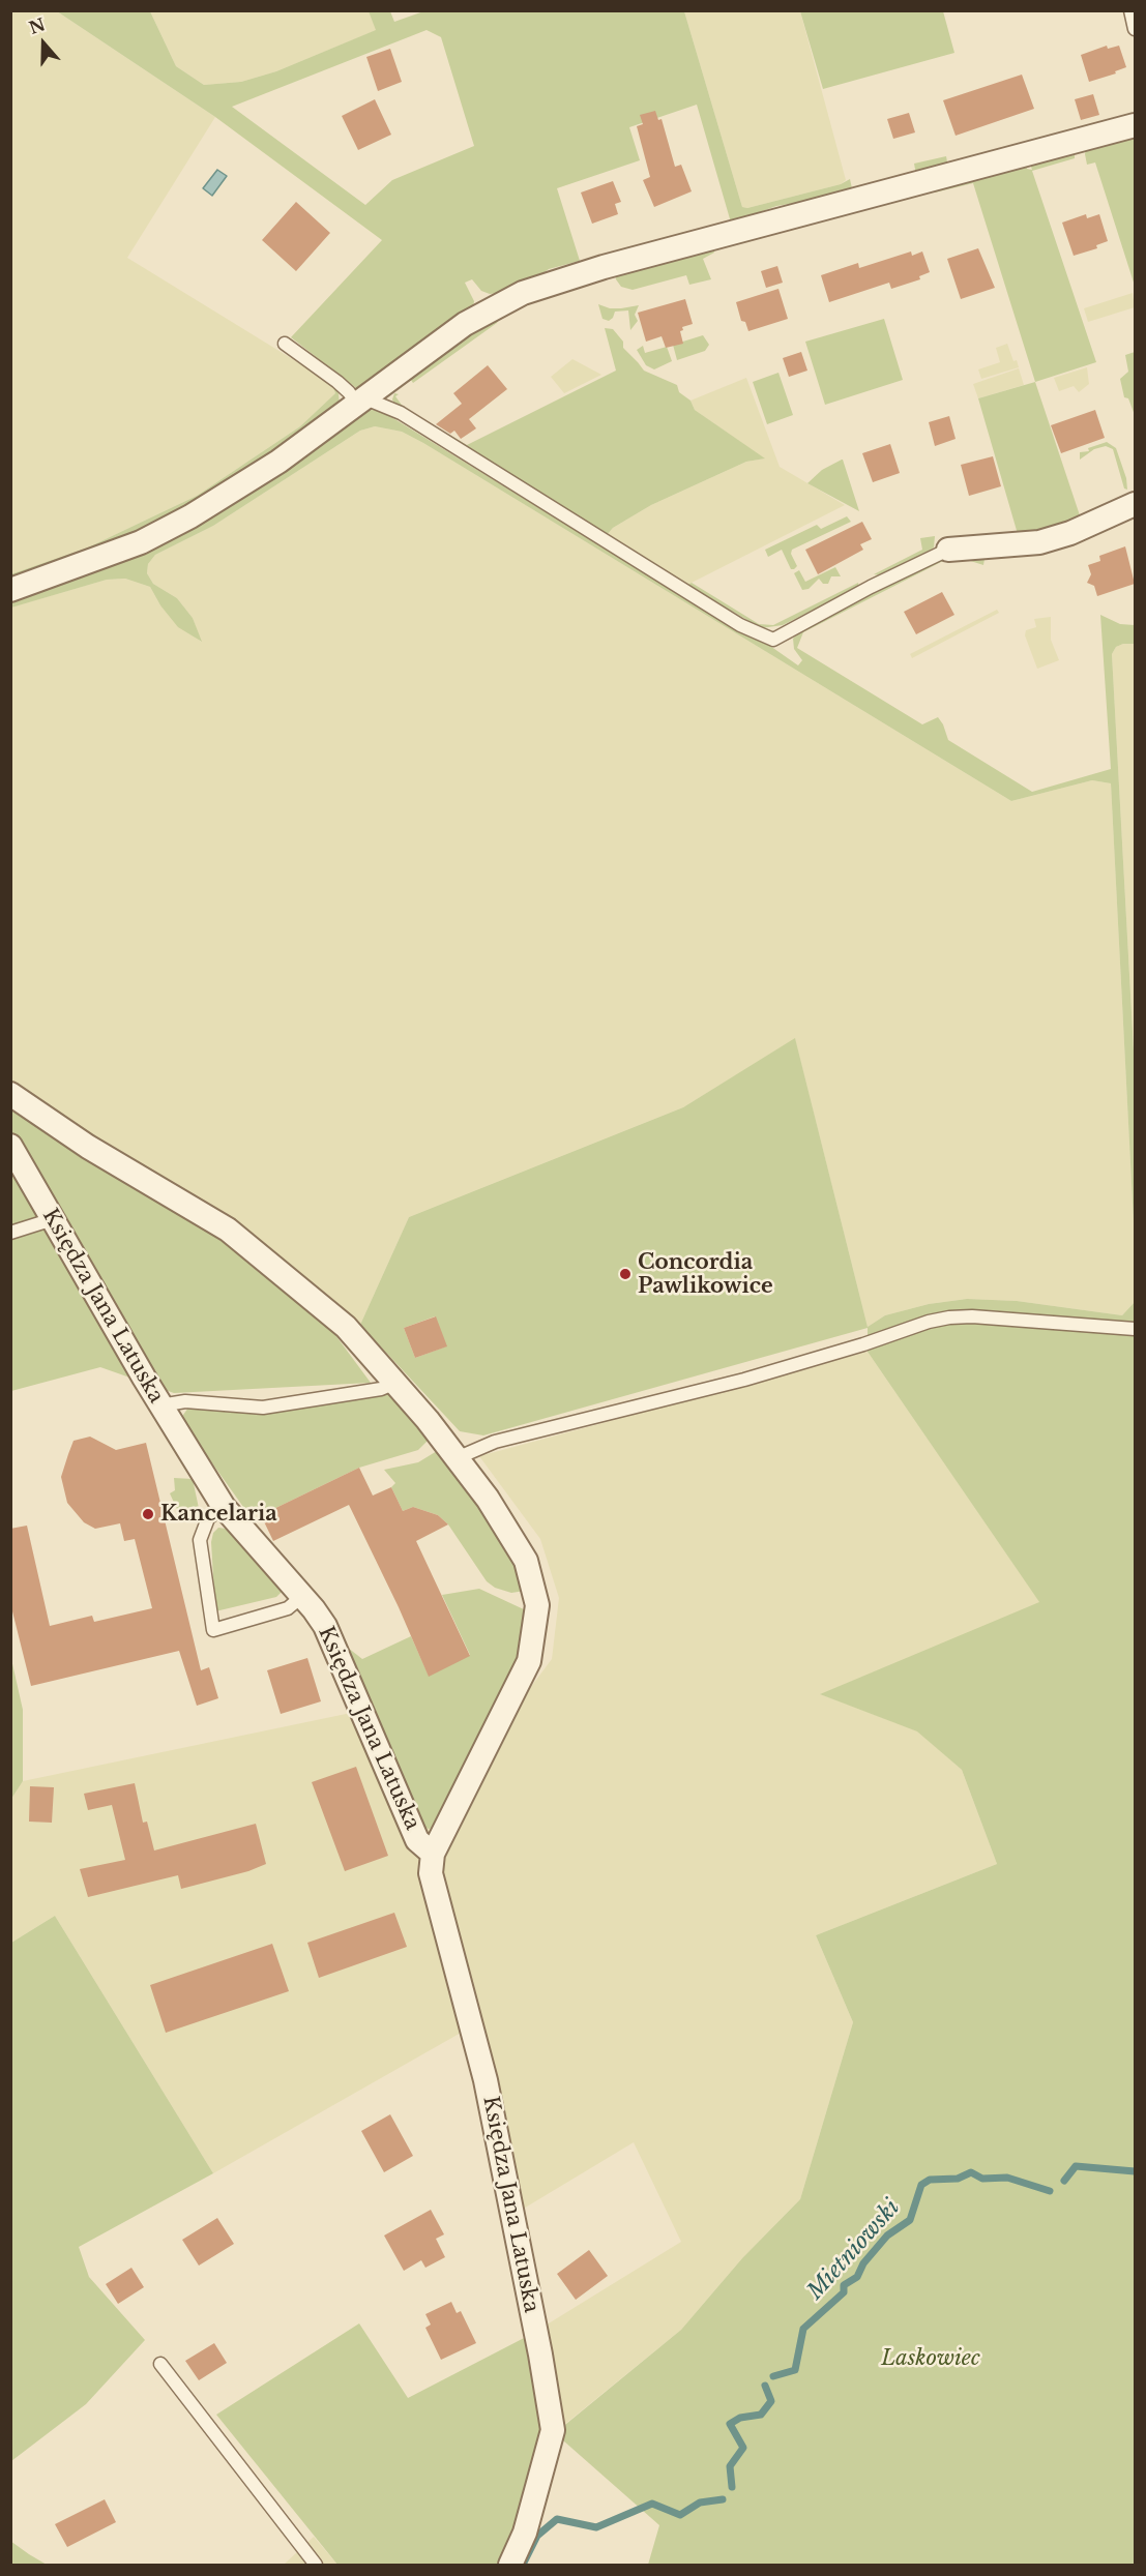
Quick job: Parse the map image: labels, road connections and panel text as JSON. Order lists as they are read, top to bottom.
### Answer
{
  "streets": {
    "street": ["Księdza Jana Latuska"]
  },
  "water": ["Mietniowski"],
  "parks": ["Laskowiec"],
  "places": ["Concordia Pawlikowice", "Kancelaria"],
  "north": "top"
}
